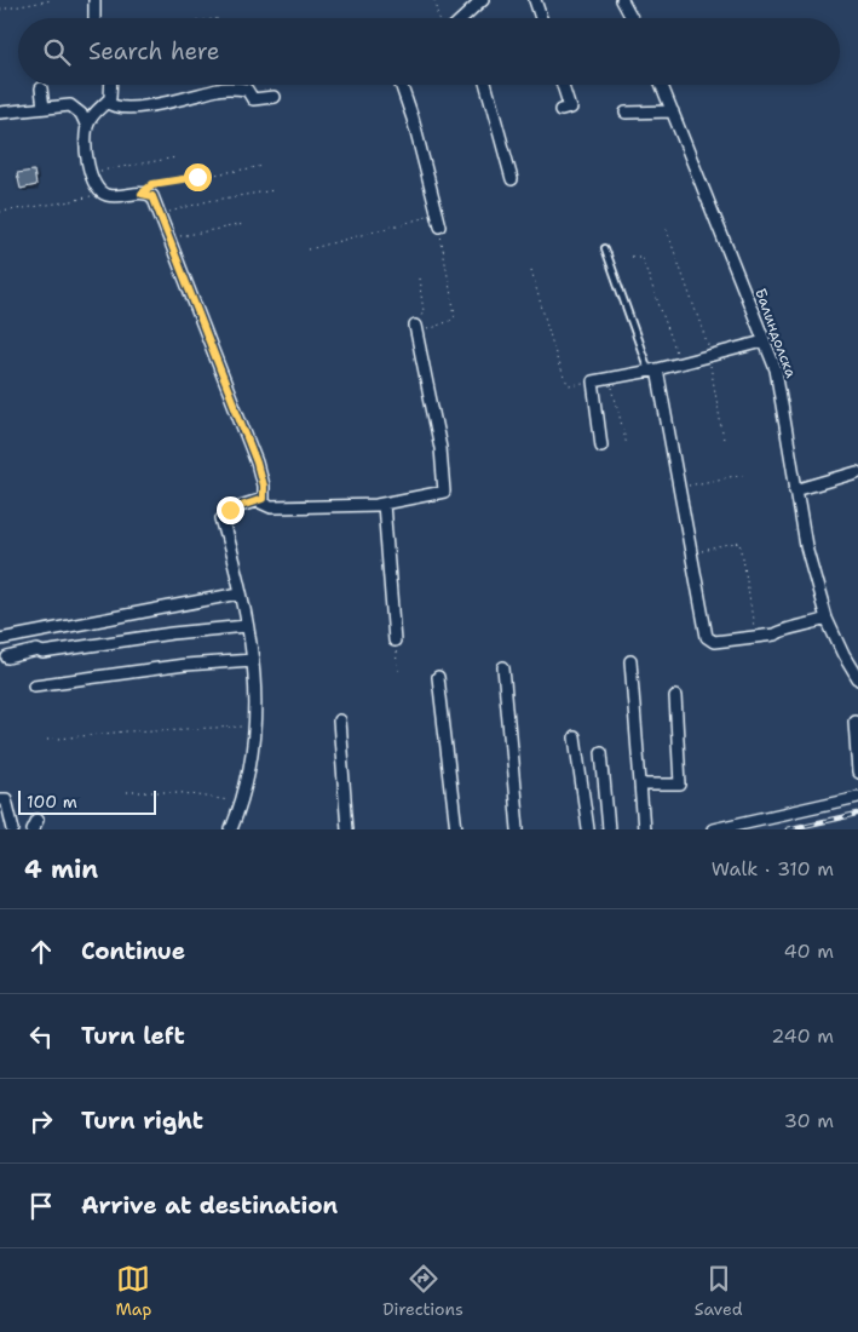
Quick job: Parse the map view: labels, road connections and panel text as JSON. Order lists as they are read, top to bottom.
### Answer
{
  "streets": {
    "street": ["Балиндолска"]
  },
  "scale_bar": "100 m",
  "page": {
    "search": "Search here",
    "scale": "100 m",
    "heading": ["4 min", "Walk · 310 m"],
    "list": [
      ["Continue", "40 m"],
      ["Turn left", "240 m"],
      ["Turn right", "30 m"],
      "Arrive at destination"
    ],
    "nav": ["Map", "Directions", "Saved"]
  }
}
